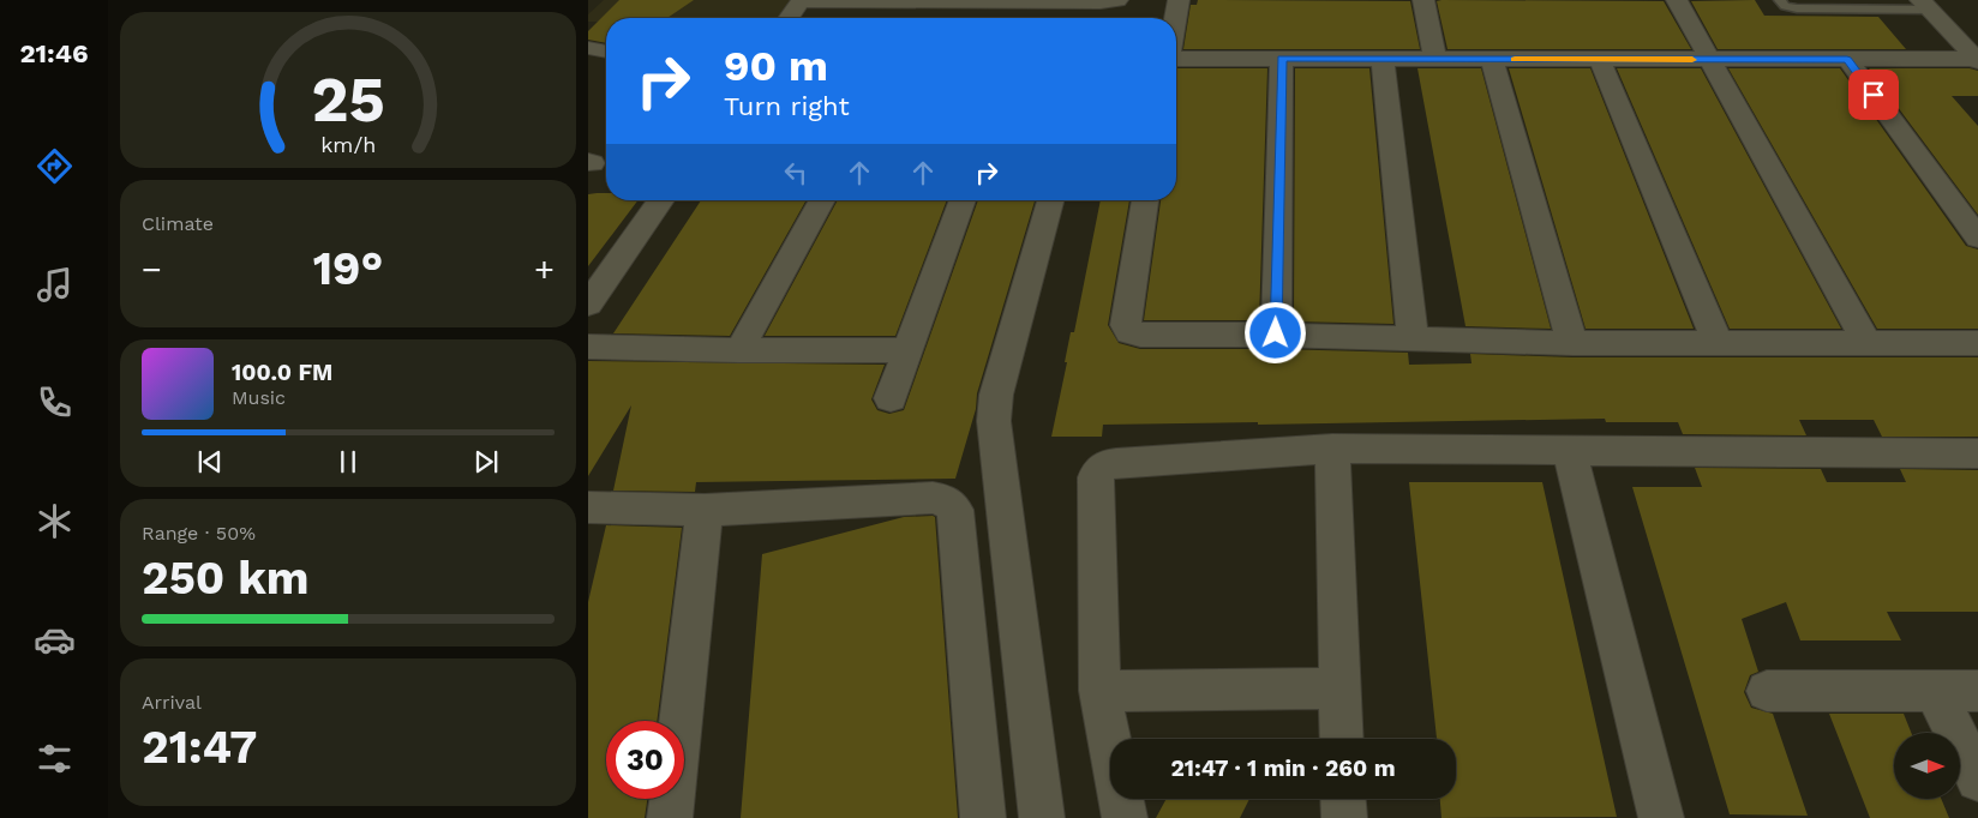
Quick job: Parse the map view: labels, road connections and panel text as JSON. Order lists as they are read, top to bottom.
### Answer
{
  "north": "right",
  "page": {
    "tabs": "21:46",
    "turn": ["90 m", "Turn right"],
    "tile": [
      "Climate",
      ["Range · 50%", "250 km"],
      ["Arrival", "21:47"]
    ],
    "heat": ["−", "19°", "+"],
    "song": ["100.0 FM", "Music"],
    "limit": "30",
    "trip": "21:47 · 1 min · 260 m",
    "gauge": ["25", "km/h"]
  }
}
